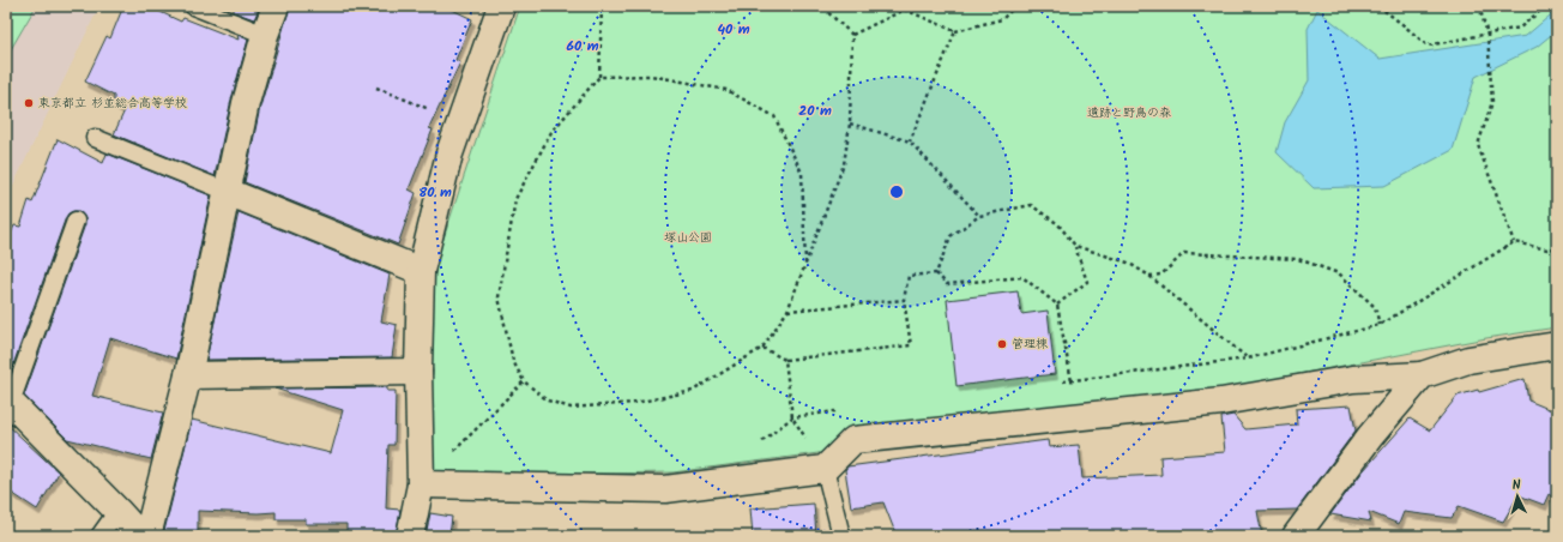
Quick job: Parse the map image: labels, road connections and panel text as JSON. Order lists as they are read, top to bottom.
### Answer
{
  "parks": ["遺跡と野鳥の森", "塚山公園"],
  "places": ["東京都立 杉並総合高等学校", "管理棟"],
  "north": "top",
  "rings": [
    "40 m",
    "60 m",
    "20 m",
    "80 m"
  ]
}
